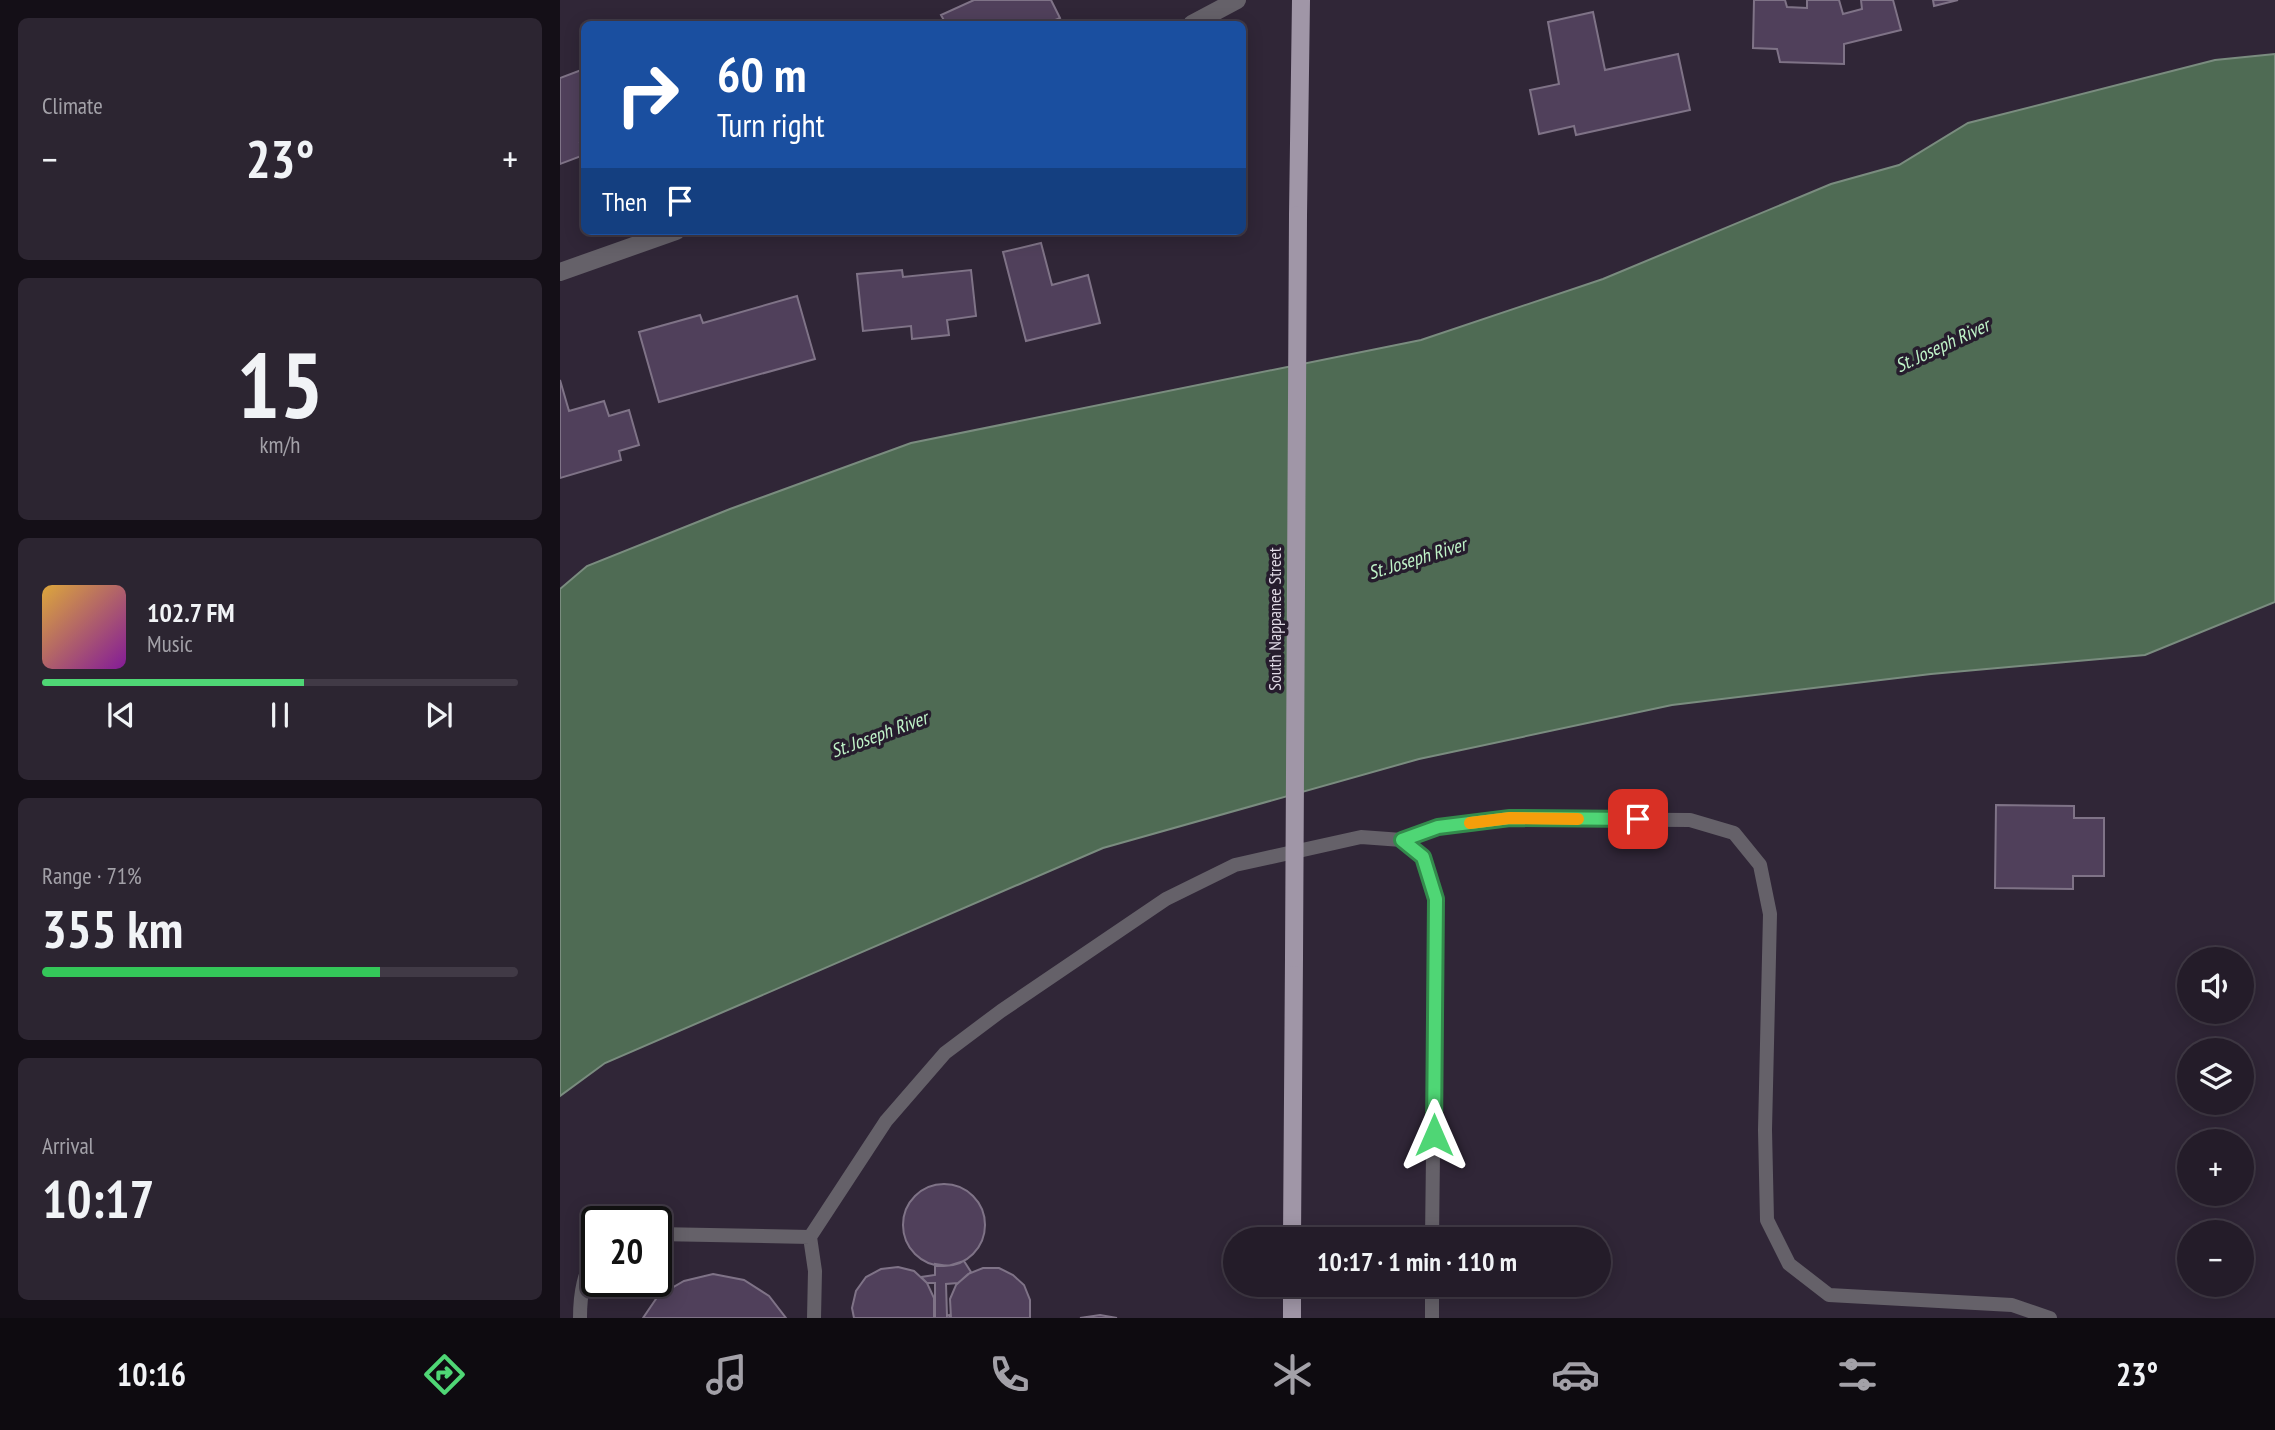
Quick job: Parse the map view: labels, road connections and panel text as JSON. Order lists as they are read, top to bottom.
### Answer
{
  "streets": {
    "main road": ["South Nappanee Street"]
  },
  "water": ["St. Joseph River"],
  "page": {
    "tile": [
      "Climate",
      ["15", "km/h"],
      ["Range · 71%", "355 km"],
      ["Arrival", "10:17"]
    ],
    "turn": ["60 m", "Turn right"],
    "heat": ["−", "23°", "+"],
    "then": "Then",
    "song": ["102.7 FM", "Music"],
    "map_buttons": ["+", "−"],
    "limit": "20",
    "trip": "10:17 · 1 min · 110 m",
    "tabs": ["10:16", "23°"]
  }
}
